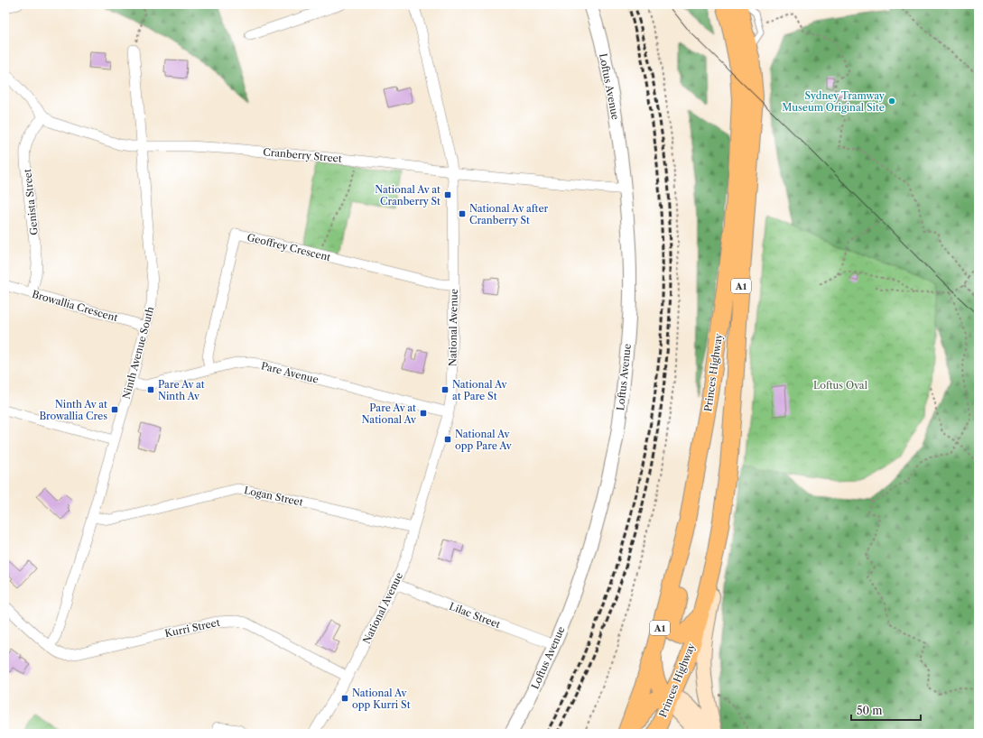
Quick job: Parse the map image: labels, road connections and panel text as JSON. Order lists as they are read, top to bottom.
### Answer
{
  "streets": {
    "highway": ["A1", "Princes Highway"],
    "street": [
      "Loftus Avenue",
      "Cranberry Street",
      "Genista Street",
      "Geoffrey Crescent",
      "Browallia Crescent",
      "National Avenue",
      "Ninth Avenue South",
      "Pare Avenue",
      "Logan Street",
      "Lilac Street",
      "Kurri Street"
    ]
  },
  "crossings": [
    ["Loftus Avenue", "Cranberry Street"],
    ["Loftus Avenue", "Lilac Street"],
    ["Cranberry Street", "Genista Street"],
    ["Cranberry Street", "National Avenue"],
    ["Cranberry Street", "Ninth Avenue South"],
    ["Genista Street", "Browallia Crescent"],
    ["Geoffrey Crescent", "National Avenue"],
    ["Geoffrey Crescent", "Pare Avenue"],
    ["Browallia Crescent", "Ninth Avenue South"],
    ["National Avenue", "Pare Avenue"],
    ["National Avenue", "Logan Street"],
    ["National Avenue", "Lilac Street"],
    ["National Avenue", "Kurri Street"],
    ["Ninth Avenue South", "Pare Avenue"],
    ["Ninth Avenue South", "Logan Street"],
    ["Ninth Avenue South", "Kurri Street"]
  ],
  "parks": ["Loftus Oval"],
  "places": {
    "other": ["Sydney Tramway Museum Original Site"],
    "transit": [
      "National Av at Cranberry St",
      "National Av after Cranberry St",
      "Pare Av at Ninth Av",
      "National Av at Pare St",
      "Ninth Av at Browallia Cres",
      "Pare Av at National Av",
      "National Av opp Pare Av",
      "National Av opp Kurri St"
    ]
  },
  "scale_bar": "50 m"
}
